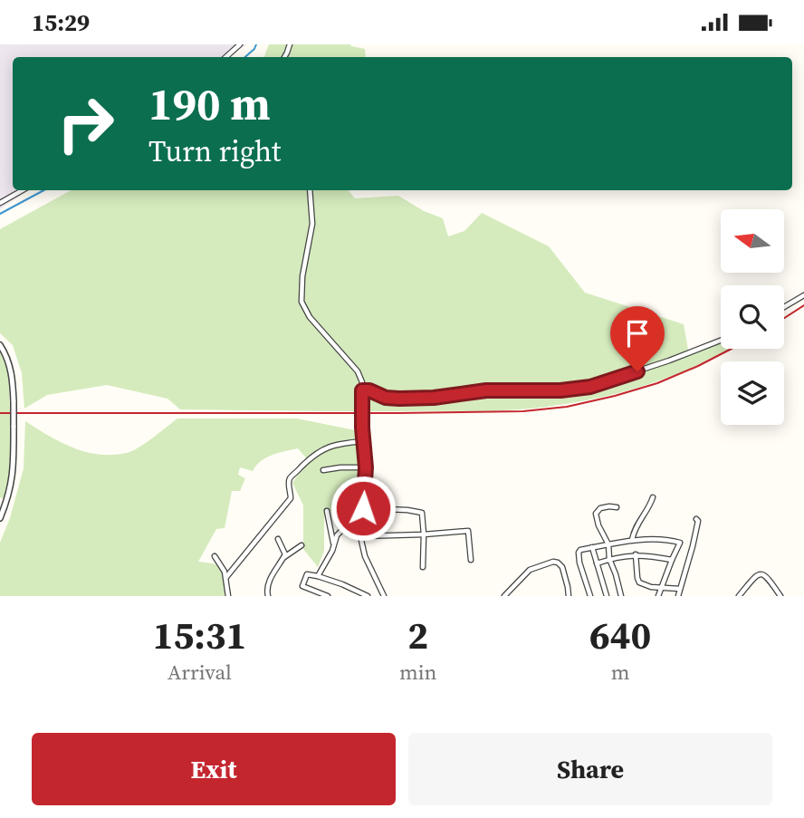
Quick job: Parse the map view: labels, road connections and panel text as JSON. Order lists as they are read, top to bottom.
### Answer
{
  "north": "left",
  "page": {
    "status": "15:29",
    "turn": ["190 m", "Turn right"],
    "eta": [
      "15:31",
      "Arrival",
      "2",
      "min",
      "640",
      "m"
    ],
    "buttons": ["Exit", "Share"]
  }
}
